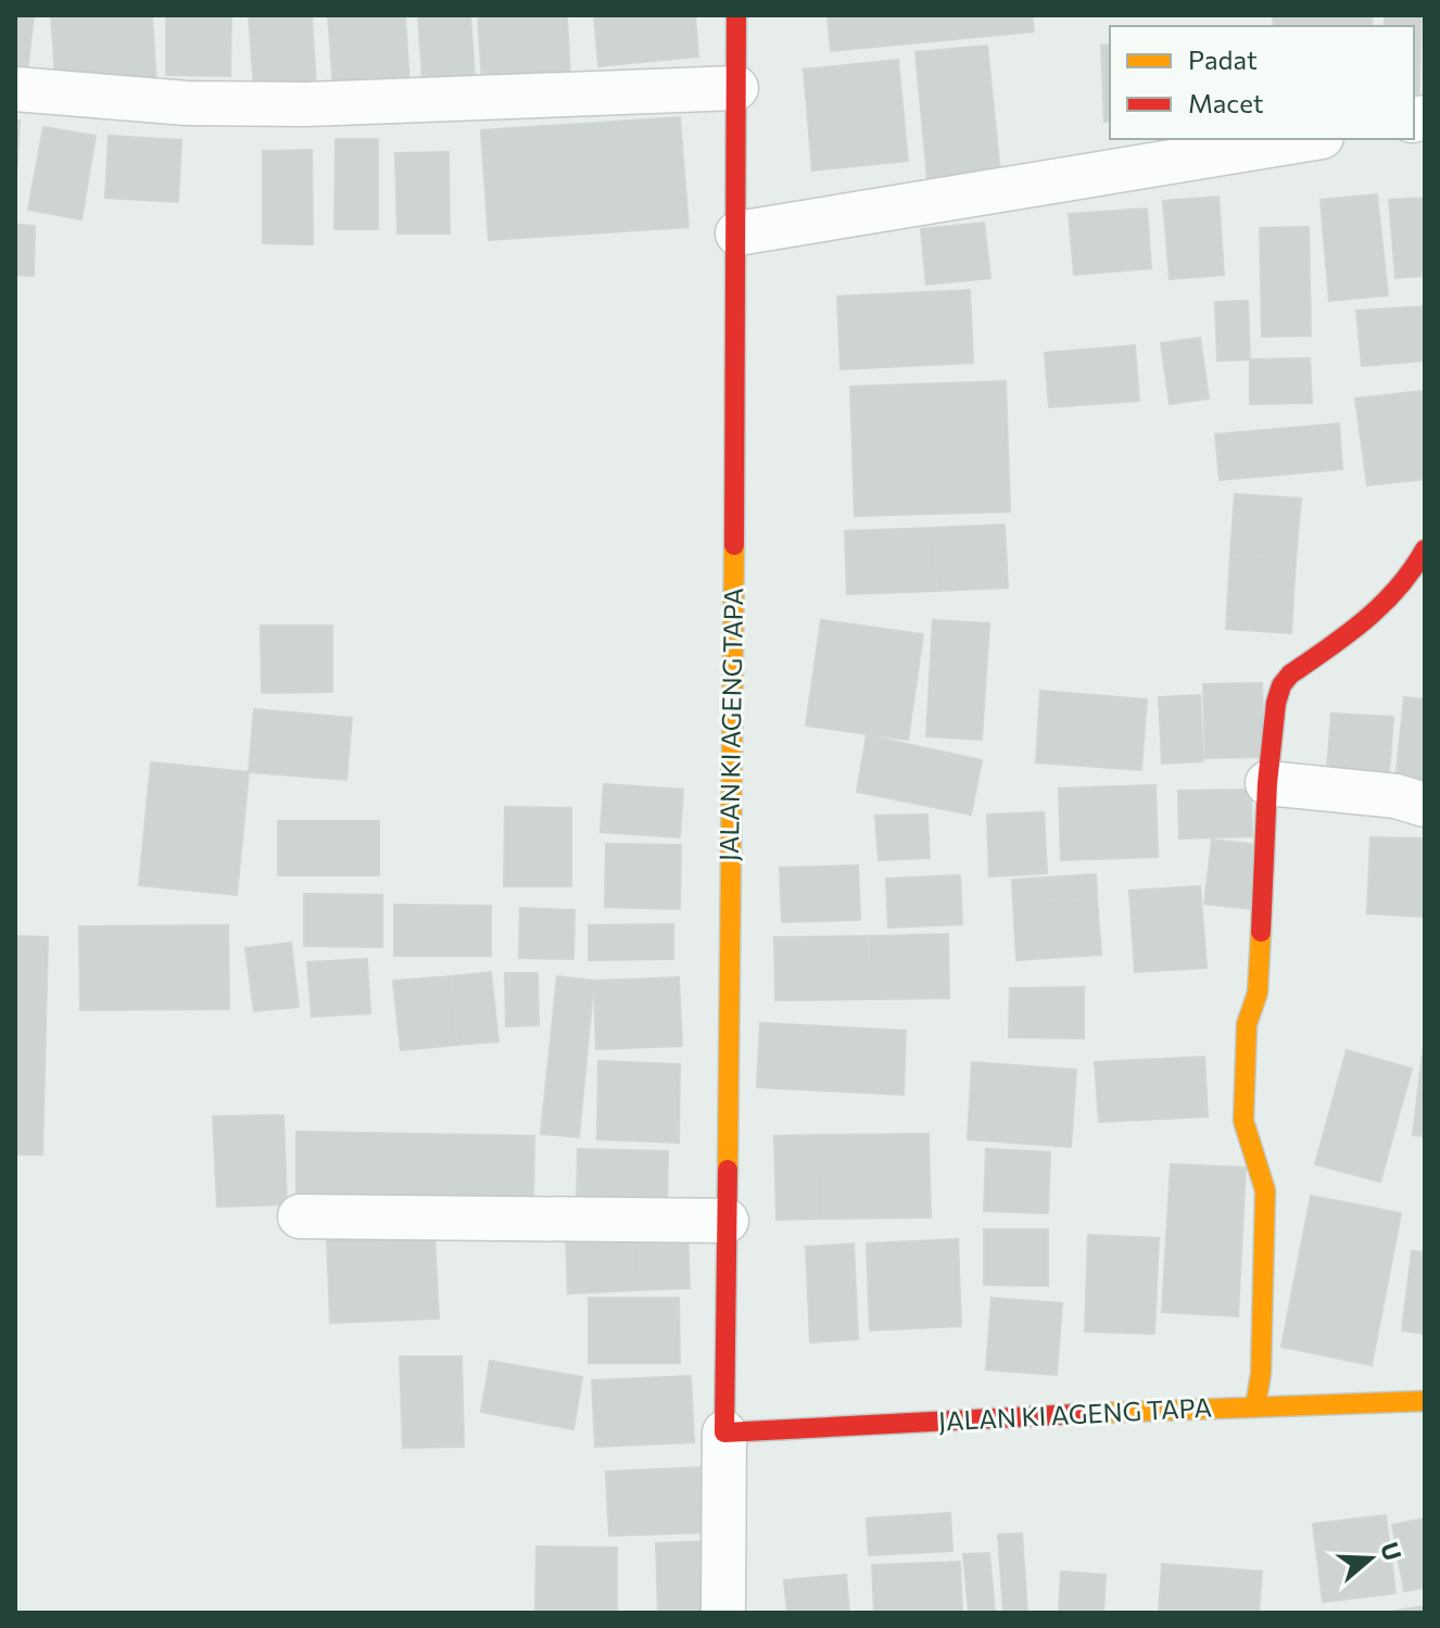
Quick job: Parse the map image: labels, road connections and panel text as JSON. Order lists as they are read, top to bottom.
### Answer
{
  "streets": {
    "street": ["JALAN KI AGENG TAPA"]
  },
  "legend": ["Padat", "Macet"],
  "north": "right"
}
